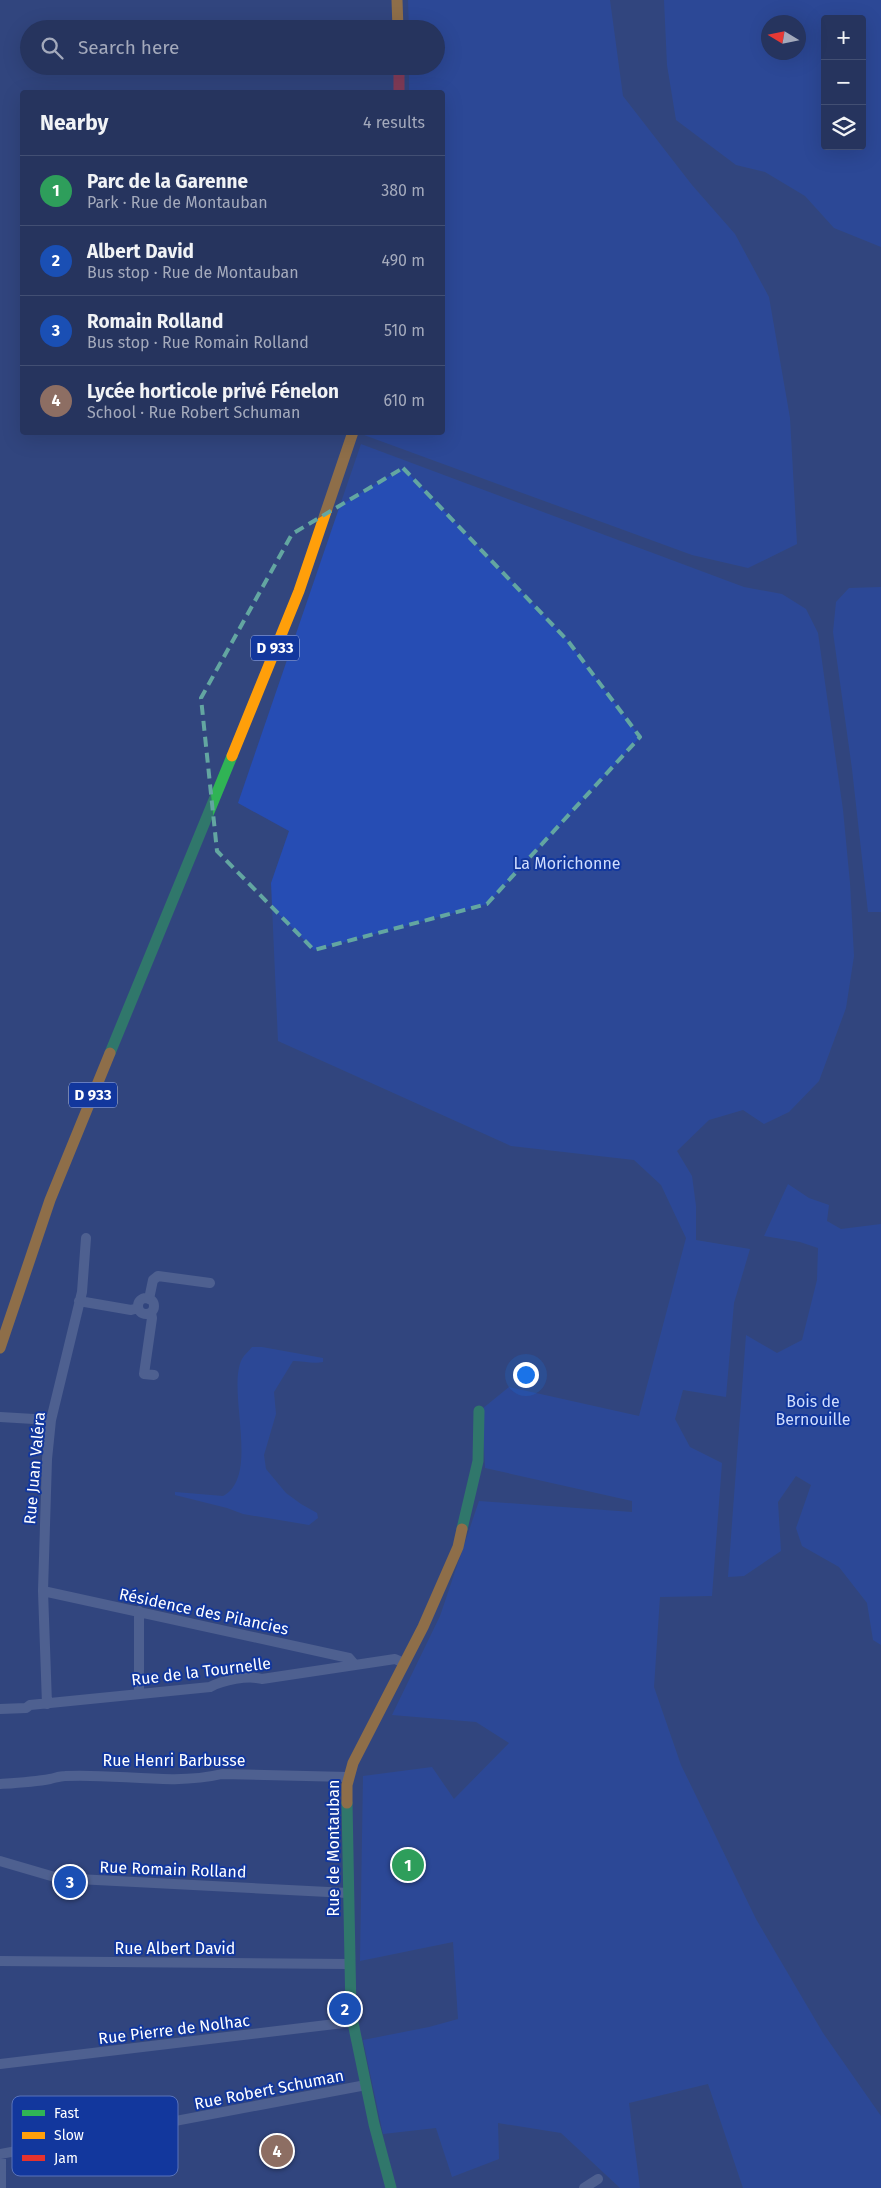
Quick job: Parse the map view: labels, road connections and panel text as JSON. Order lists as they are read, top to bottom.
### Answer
{
  "streets": {
    "main road": ["D 933", "Rue de Montauban"],
    "street": [
      "Rue Juan Valéra",
      "Résidence des Pilancies",
      "Rue de la Tournelle",
      "Rue Henri Barbusse",
      "Rue Romain Rolland",
      "Rue Albert David",
      "Rue Pierre de Nolhac",
      "Rue Robert Schuman"
    ]
  },
  "crossings": [
    ["Rue Juan Valéra", "Résidence des Pilancies"],
    ["Rue Juan Valéra", "Rue de la Tournelle"],
    ["Résidence des Pilancies", "Rue de la Tournelle"],
    ["Rue de la Tournelle", "Rue de Montauban"],
    ["Rue Henri Barbusse", "Rue de Montauban"],
    ["Rue de Montauban", "Rue Romain Rolland"],
    ["Rue de Montauban", "Rue Albert David"],
    ["Rue de Montauban", "Rue Pierre de Nolhac"],
    ["Rue de Montauban", "Rue Robert Schuman"]
  ],
  "parks": ["La Morichonne", "Bois de Bernouille"],
  "legend": ["Fast", "Slow", "Jam"],
  "north": "left",
  "page": {
    "map_buttons": ["+", "−"],
    "search": "Search here",
    "heading": ["Nearby", "4 results"],
    "list": [
      {
        "mark": "1",
        "name": "Parc de la Garenne",
        "note": "Park · Rue de Montauban",
        "value": "380 m"
      },
      {
        "mark": "2",
        "name": "Albert David",
        "note": "Bus stop · Rue de Montauban",
        "value": "490 m"
      },
      {
        "mark": "3",
        "name": "Romain Rolland",
        "note": "Bus stop · Rue Romain Rolland",
        "value": "510 m"
      },
      {
        "mark": "4",
        "name": "Lycée horticole privé Fénelon",
        "note": "School · Rue Robert Schuman",
        "value": "610 m"
      }
    ],
    "pins": [
      "1",
      "3",
      "2",
      "4"
    ]
  }
}
